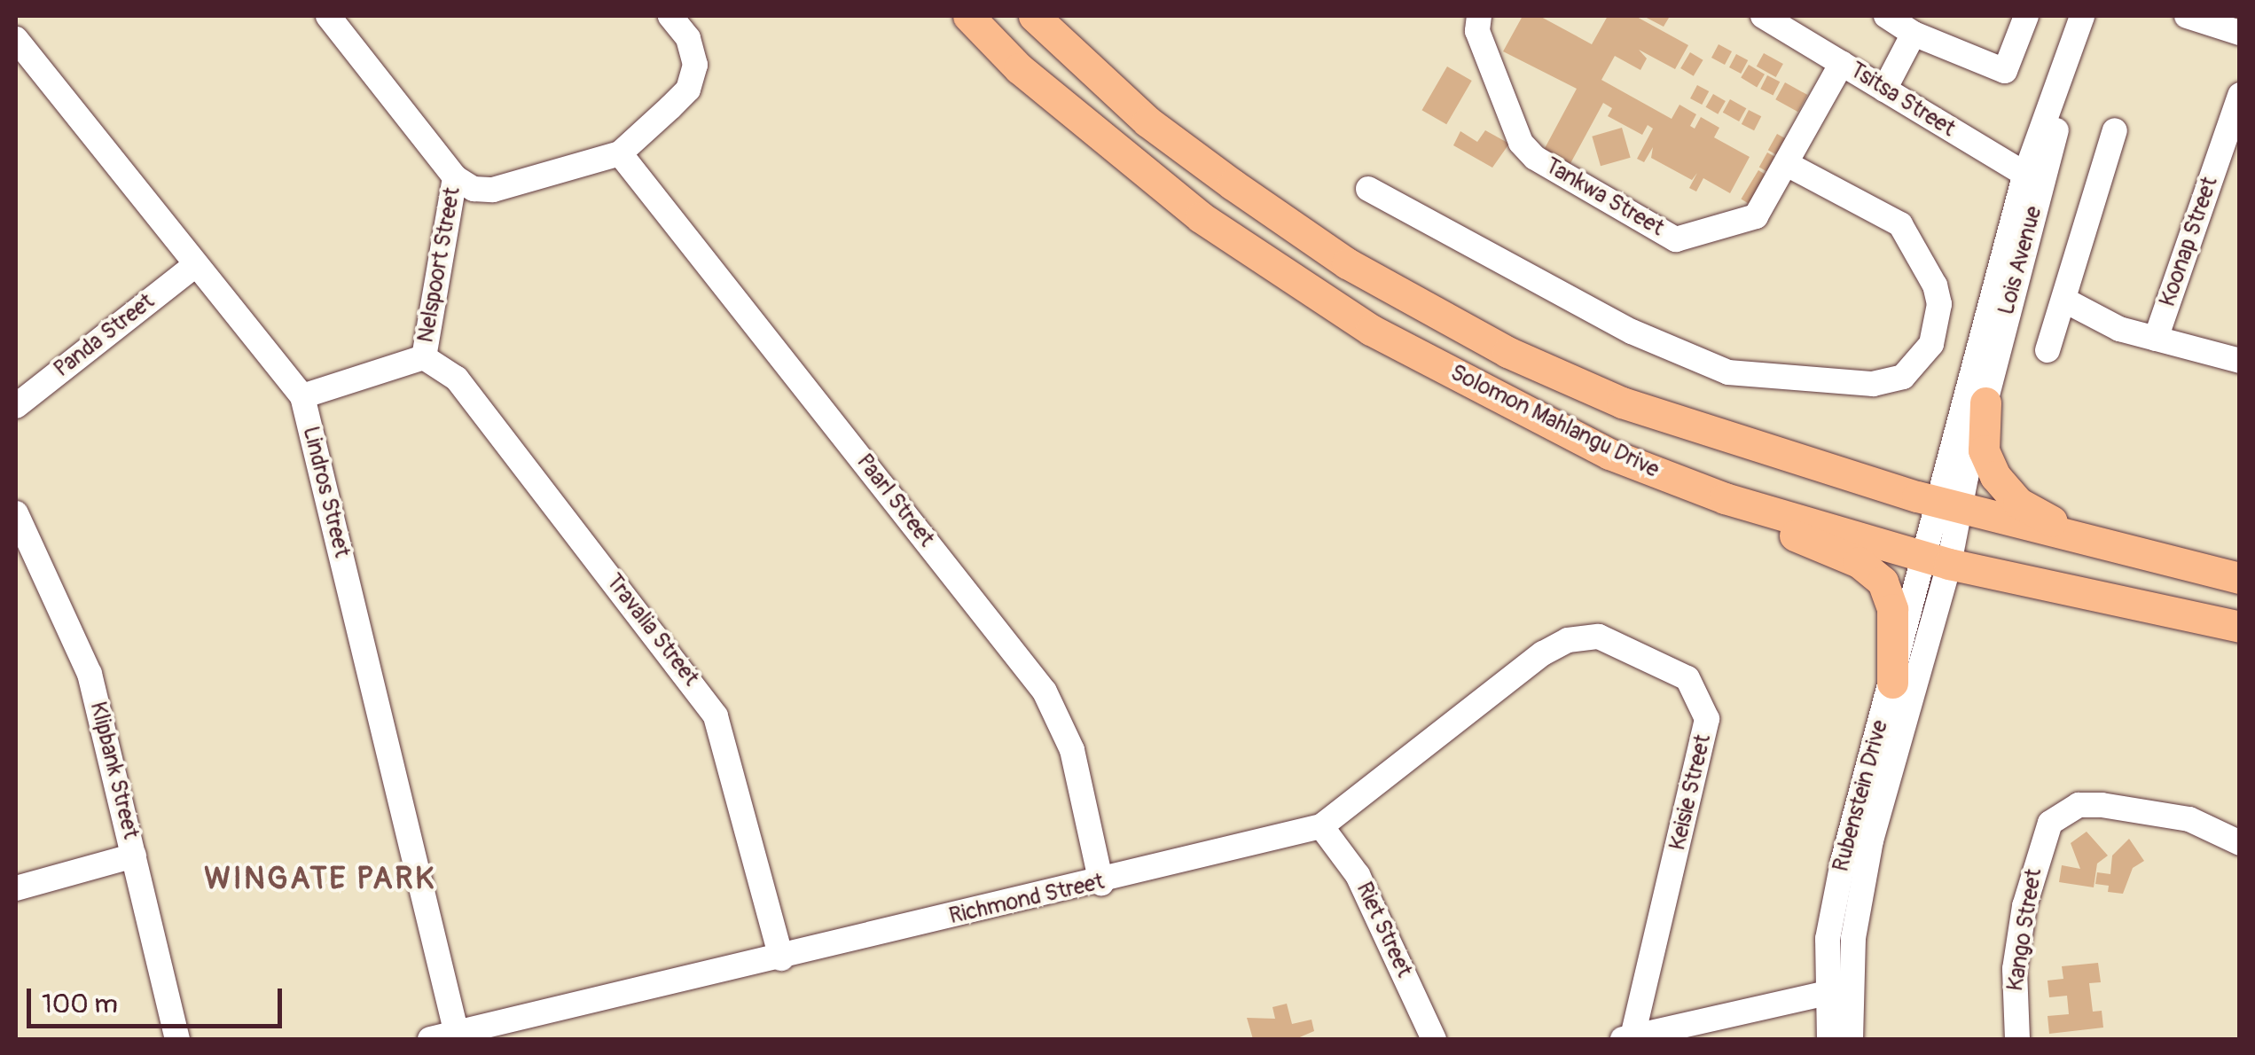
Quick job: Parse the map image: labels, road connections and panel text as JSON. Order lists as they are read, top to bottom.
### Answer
{
  "streets": {
    "main road": ["Solomon Mahlangu Drive"],
    "street": [
      "Tsitsa Street",
      "Tankwa Street",
      "Koonap Street",
      "Lois Avenue",
      "Nelspoort Street",
      "Panda Street",
      "Lindros Street",
      "Paarl Street",
      "Travalia Street",
      "Klipbank Street",
      "Keisie Street",
      "Rubenstein Drive",
      "Richmond Street",
      "Riet Street",
      "Kango Street"
    ]
  },
  "crossings": [
    ["Tsitsa Street", "Tankwa Street"],
    ["Tsitsa Street", "Lois Avenue"],
    ["Lois Avenue", "Solomon Mahlangu Drive"],
    ["Nelspoort Street", "Lindros Street"],
    ["Nelspoort Street", "Paarl Street"],
    ["Nelspoort Street", "Travalia Street"],
    ["Panda Street", "Lindros Street"],
    ["Solomon Mahlangu Drive", "Rubenstein Drive"],
    ["Lindros Street", "Richmond Street"],
    ["Paarl Street", "Richmond Street"],
    ["Travalia Street", "Richmond Street"],
    ["Keisie Street", "Richmond Street"],
    ["Richmond Street", "Riet Street"]
  ],
  "districts": ["WINGATE PARK"],
  "scale_bar": "100 m"
}
